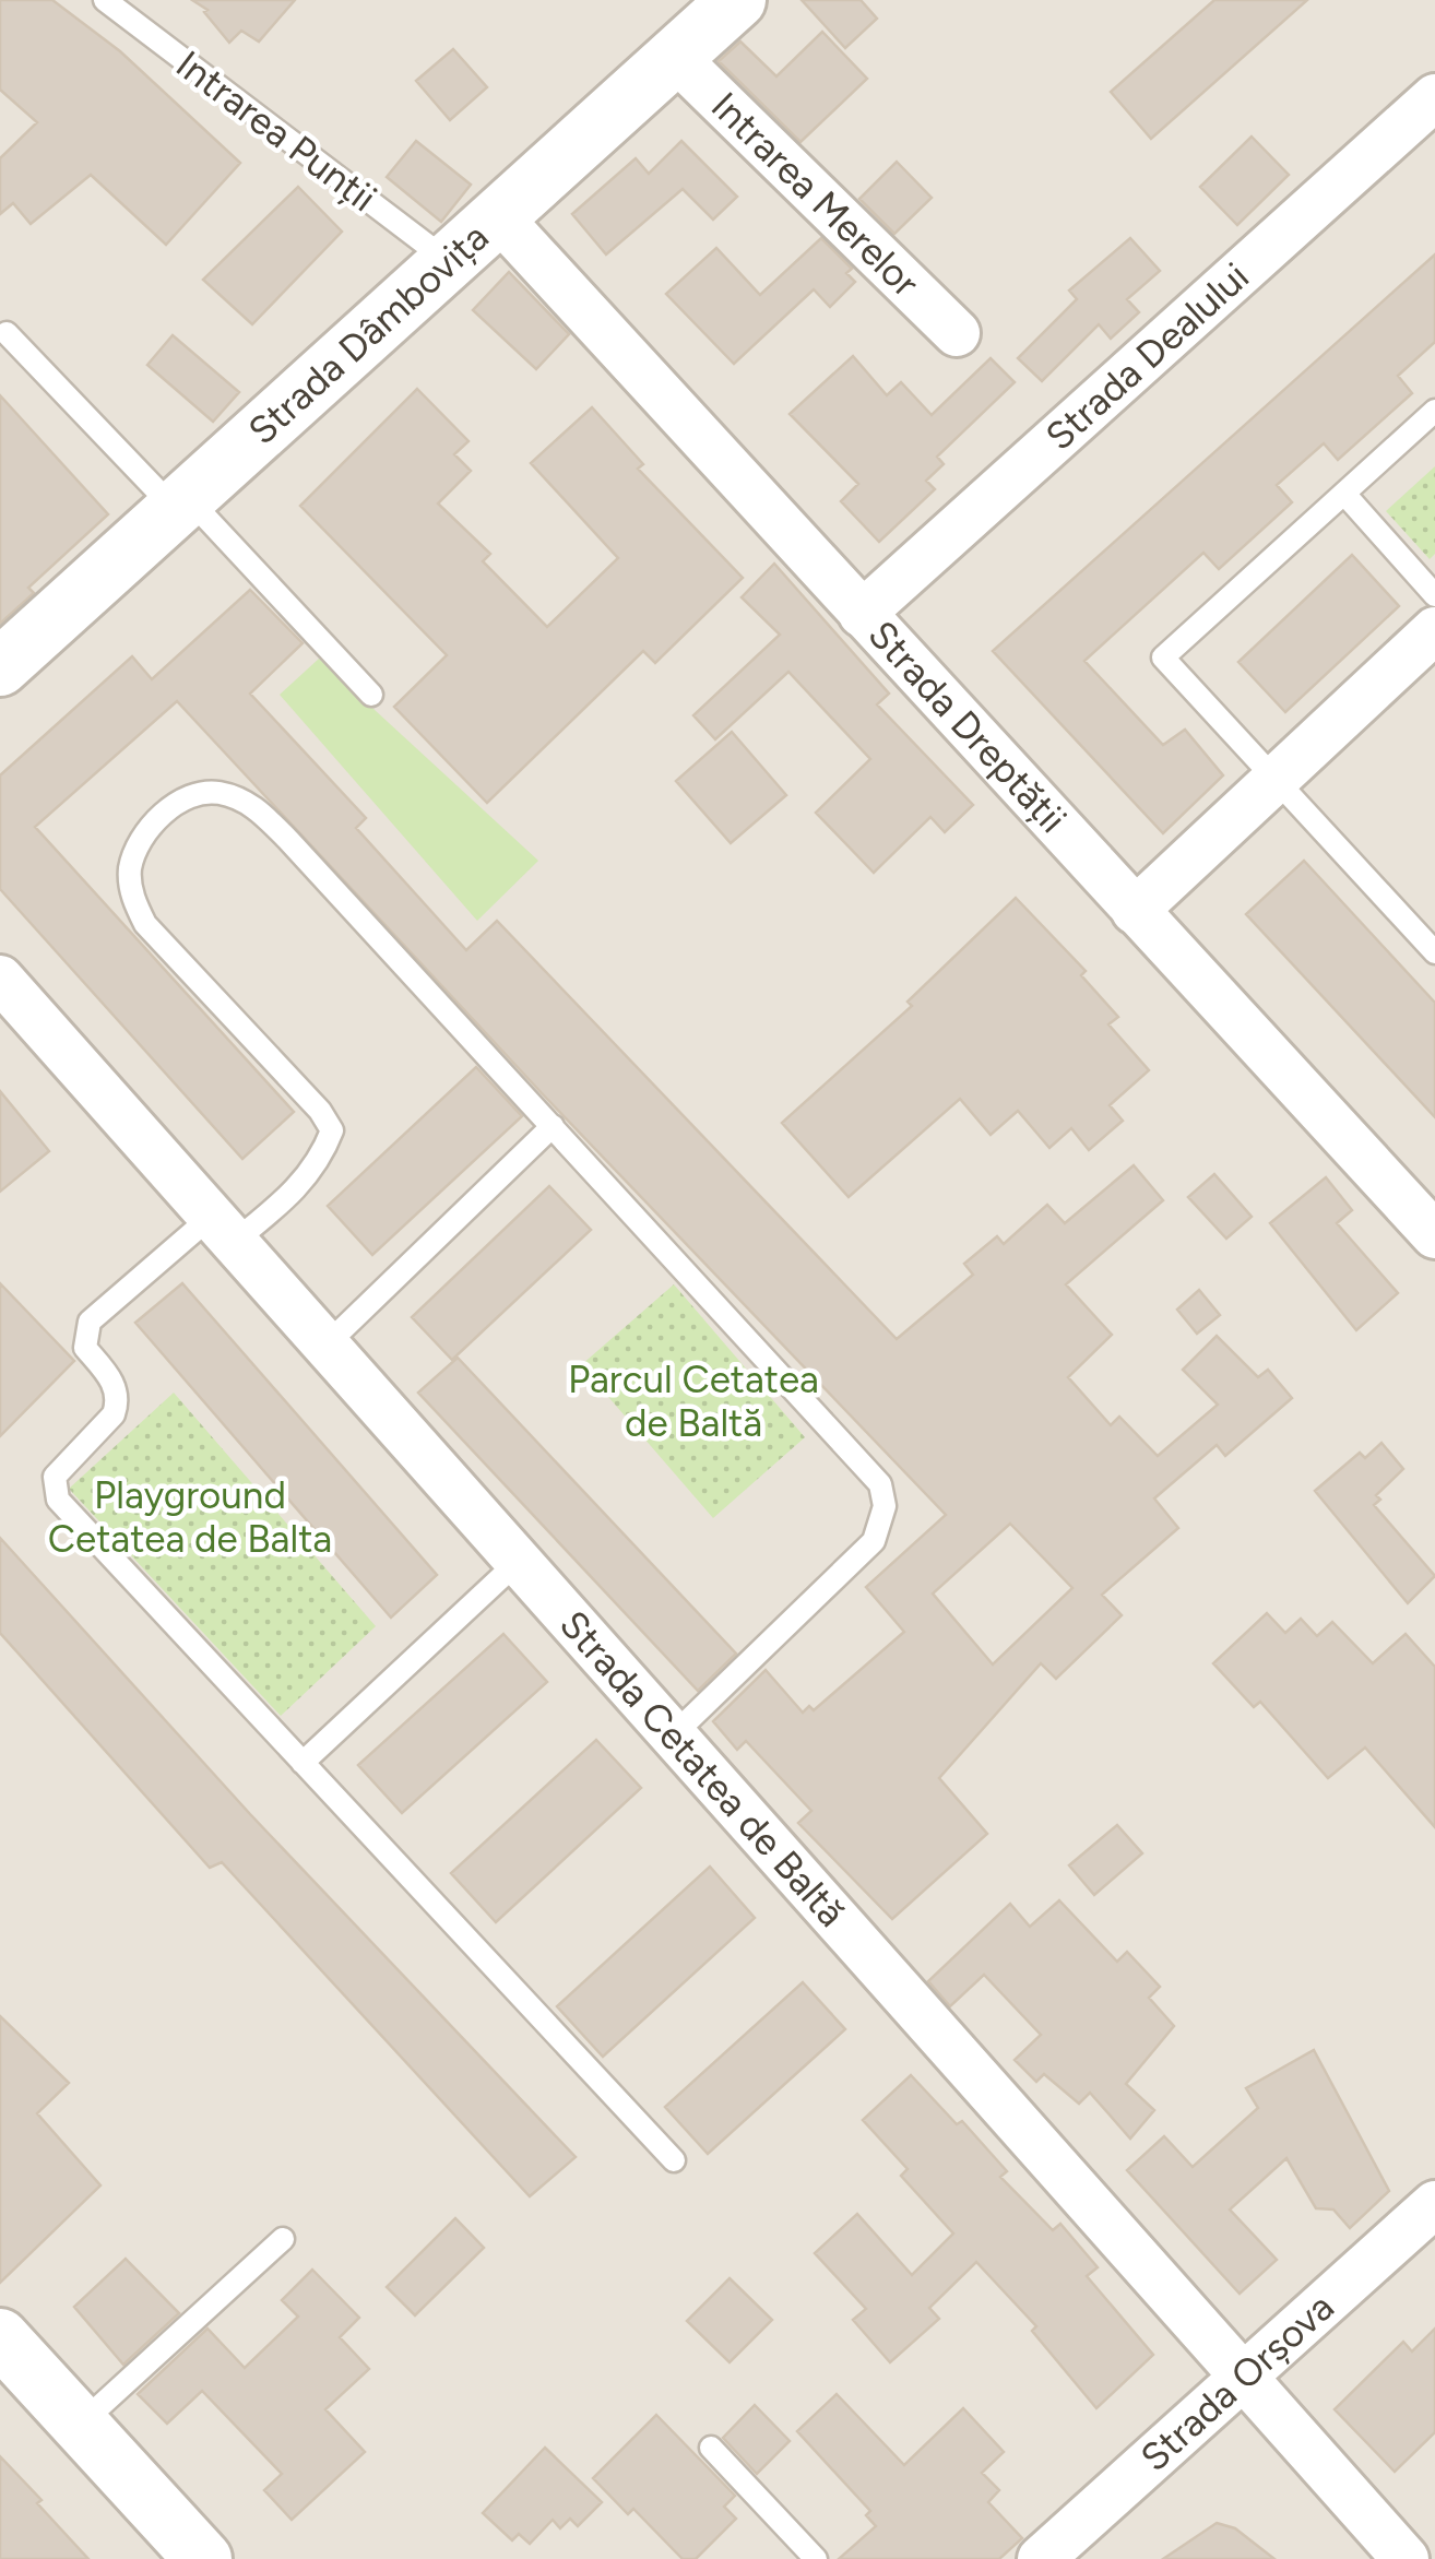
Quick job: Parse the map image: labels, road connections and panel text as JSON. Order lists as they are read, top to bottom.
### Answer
{
  "streets": {
    "street": [
      "Intrarea Merelor",
      "Strada Dâmbovița",
      "Strada Dealului",
      "Strada Dreptății",
      "Strada Cetatea de Baltă",
      "Strada Orșova"
    ],
    "lane": ["Intrarea Punții"]
  },
  "crossings": [
    ["Intrarea Punții", "Strada Dâmbovița"],
    ["Intrarea Merelor", "Strada Dâmbovița"],
    ["Strada Dâmbovița", "Strada Dreptății"],
    ["Strada Dealului", "Strada Dreptății"],
    ["Strada Cetatea de Baltă", "Strada Orșova"]
  ],
  "parks": ["Parcul Cetatea de Baltă", "Playground Cetatea de Balta"]
}
